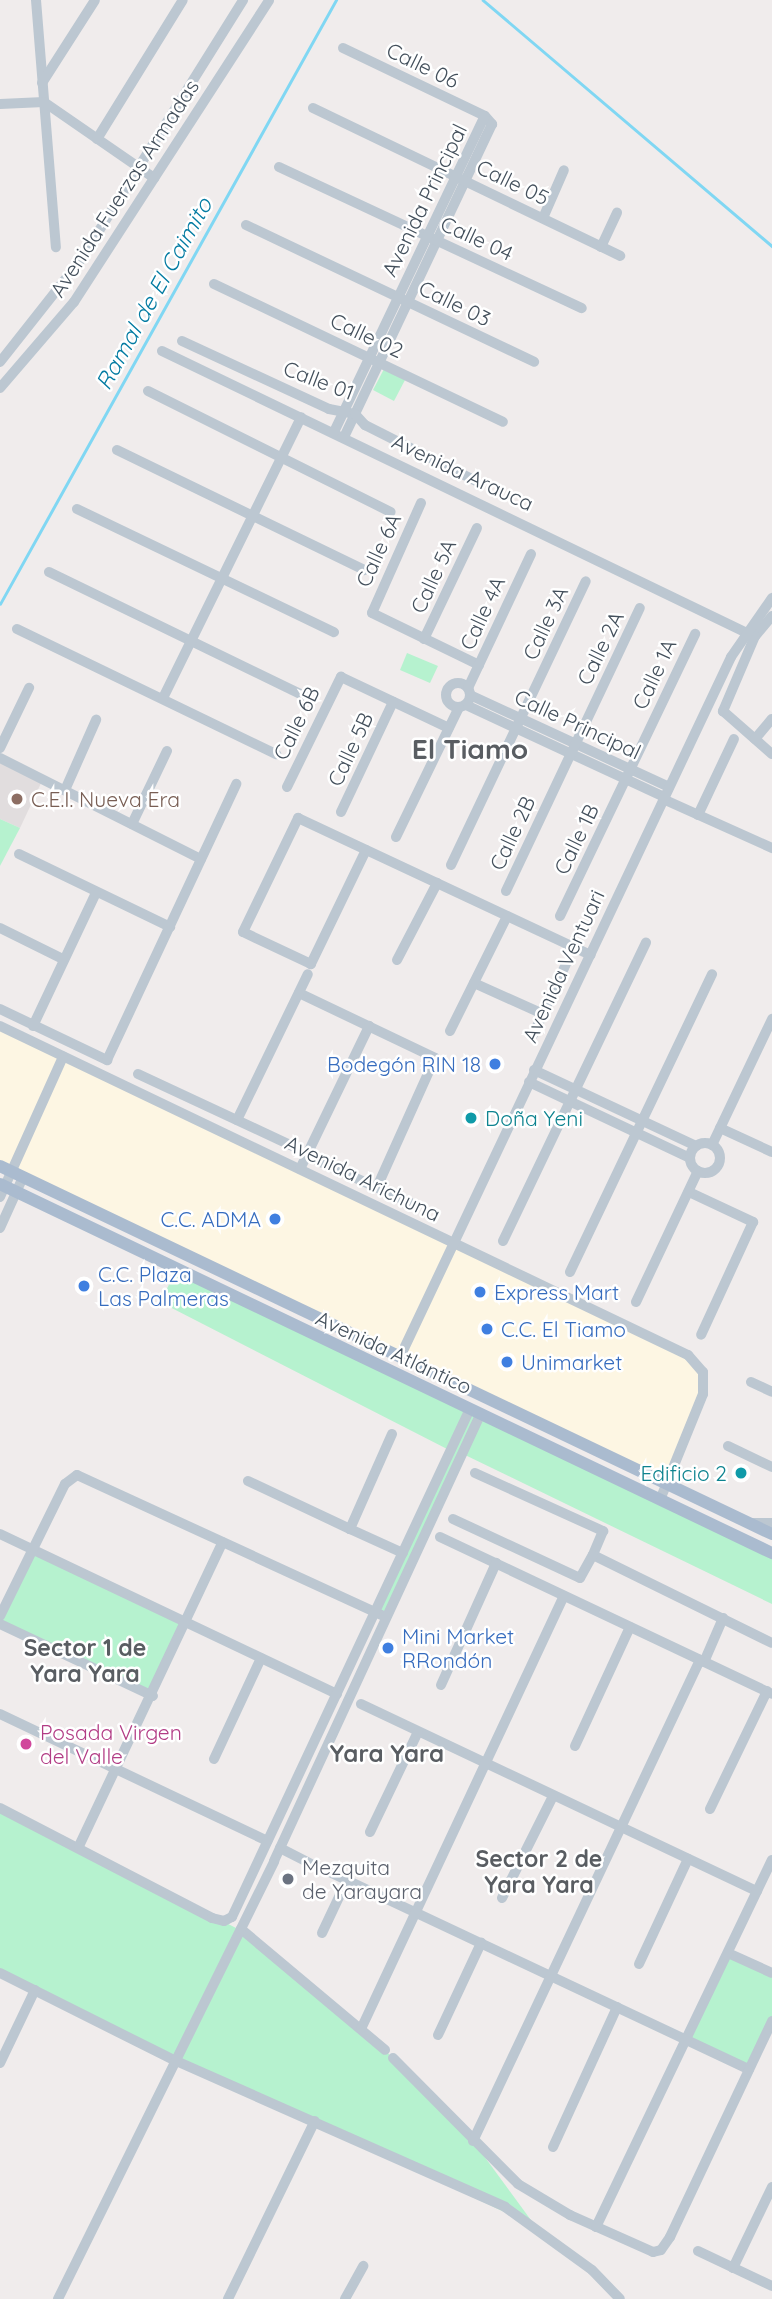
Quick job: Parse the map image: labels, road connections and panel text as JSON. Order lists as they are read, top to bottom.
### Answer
{
  "streets": {
    "main road": ["Avenida Atlántico"],
    "street": [
      "Calle 06",
      "Calle 05",
      "Avenida Fuerzas Armadas",
      "Avenida Principal",
      "Calle 04",
      "Calle 03",
      "Calle 02",
      "Calle 01",
      "Avenida Arauca",
      "Calle 6A",
      "Calle 5A",
      "Calle 4A",
      "Calle 3A",
      "Calle 2A",
      "Calle 1A",
      "Calle 6B",
      "Calle Principal",
      "Calle 5B",
      "Calle 2B",
      "Calle 1B",
      "Avenida Ventuari",
      "Avenida Arichuna"
    ]
  },
  "crossings": [
    ["Calle 06", "Avenida Principal"],
    ["Calle 05", "Avenida Principal"],
    ["Avenida Principal", "Calle 04"],
    ["Avenida Principal", "Calle 03"],
    ["Avenida Principal", "Calle 02"],
    ["Avenida Principal", "Calle 01"],
    ["Avenida Principal", "Avenida Arauca"],
    ["Avenida Arauca", "Avenida Ventuari"],
    ["Calle 6A", "Calle 5A"],
    ["Calle 4A", "Calle Principal"],
    ["Calle 3A", "Calle Principal"],
    ["Calle 2A", "Calle Principal"],
    ["Calle 2A", "Calle 2B"],
    ["Calle 1A", "Calle Principal"],
    ["Calle 1A", "Calle 1B"],
    ["Calle 6B", "Calle 5B"],
    ["Calle Principal", "Calle 2B"],
    ["Calle Principal", "Calle 1B"],
    ["Calle Principal", "Avenida Ventuari"],
    ["Avenida Ventuari", "Avenida Arichuna"],
    ["Avenida Ventuari", "Avenida Atlántico"],
    ["Avenida Arichuna", "Avenida Atlántico"]
  ],
  "districts": [
    "El Tiamo",
    "Sector 1 de Yara Yara",
    "Yara Yara",
    "Sector 2 de Yara Yara"
  ],
  "water": ["Ramal de El Caimito"],
  "places": [
    "C.E.I. Nueva Era",
    "Bodegón RIN 18",
    "Doña Yeni",
    "C.C. ADMA",
    "C.C. Plaza Las Palmeras",
    "Express Mart",
    "C.C. El Tiamo",
    "Unimarket",
    "Edificio 2",
    "Mini Market RRondón",
    "Posada Virgen del Valle",
    "Mezquita de Yarayara"
  ]
}
